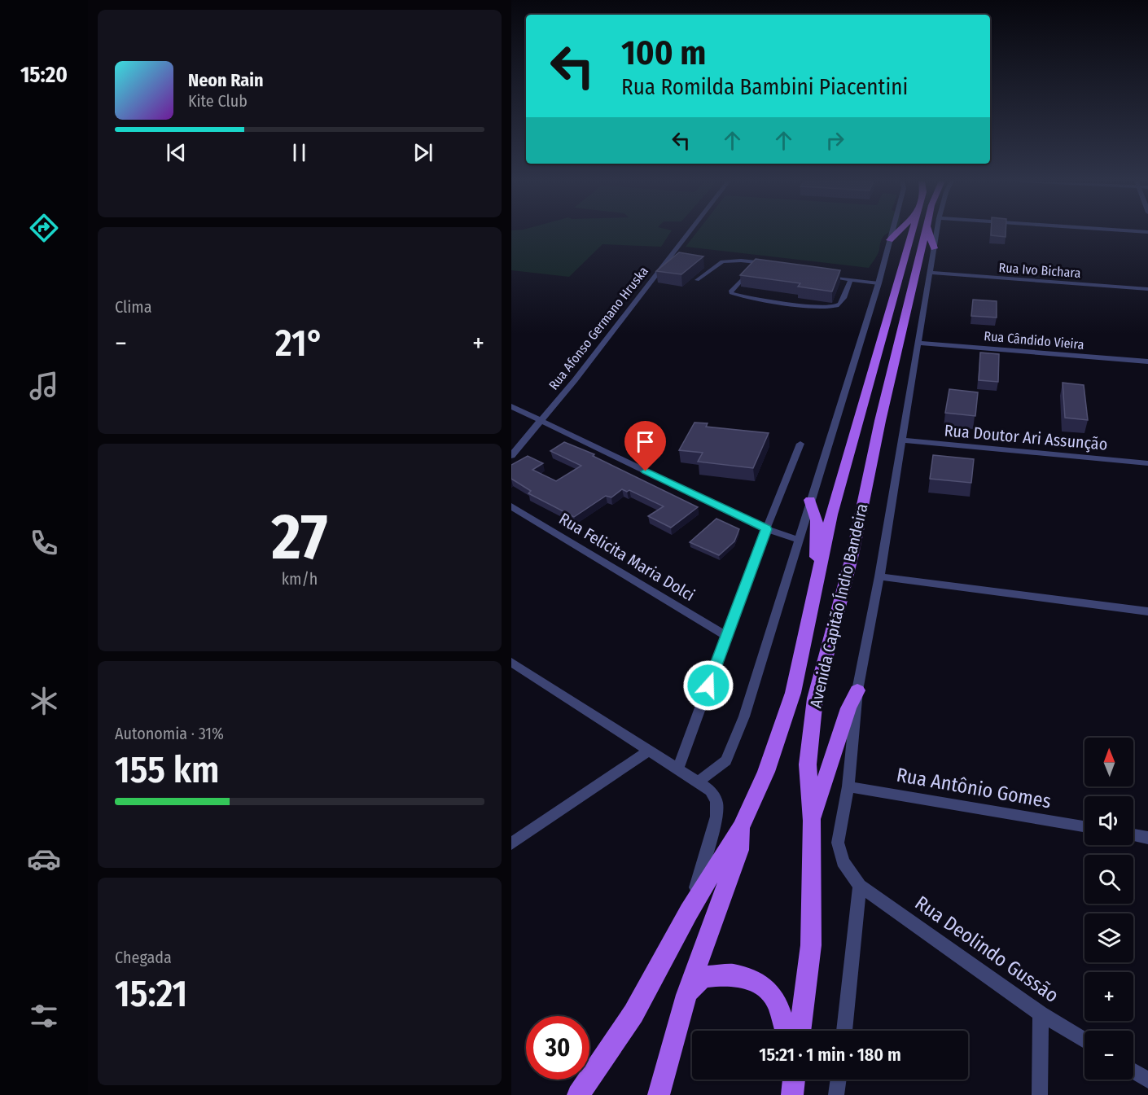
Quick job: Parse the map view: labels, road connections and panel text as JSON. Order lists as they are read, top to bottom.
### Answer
{
  "streets": {
    "main road": ["Avenida Capitão Índio Bandeira"],
    "street": [
      "Rua Ivo Bichara",
      "Rua Afonso Germano Hruska",
      "Rua Cândido Vieira",
      "Rua Doutor Ari Assunção",
      "Rua Felicita Maria Dolci",
      "Rua Antônio Gomes",
      "Rua Deolindo Gussão"
    ]
  },
  "crossings": [
    ["Rua Ivo Bichara", "Rua Deolindo Gussão"],
    ["Rua Cândido Vieira", "Rua Deolindo Gussão"],
    ["Rua Doutor Ari Assunção", "Rua Deolindo Gussão"],
    ["Rua Antônio Gomes", "Rua Deolindo Gussão"]
  ],
  "north": "top",
  "page": {
    "tabs": "15:20",
    "turn": ["100 m", "Rua Romilda Bambini Piacentini"],
    "song": ["Neon Rain", "Kite Club"],
    "tile": [
      "Clima",
      ["27", "km/h"],
      ["Autonomia · 31%", "155 km"],
      ["Chegada", "15:21"]
    ],
    "heat": ["−", "21°", "+"],
    "map_buttons": ["+", "−"],
    "limit": "30",
    "trip": "15:21 · 1 min · 180 m"
  }
}
